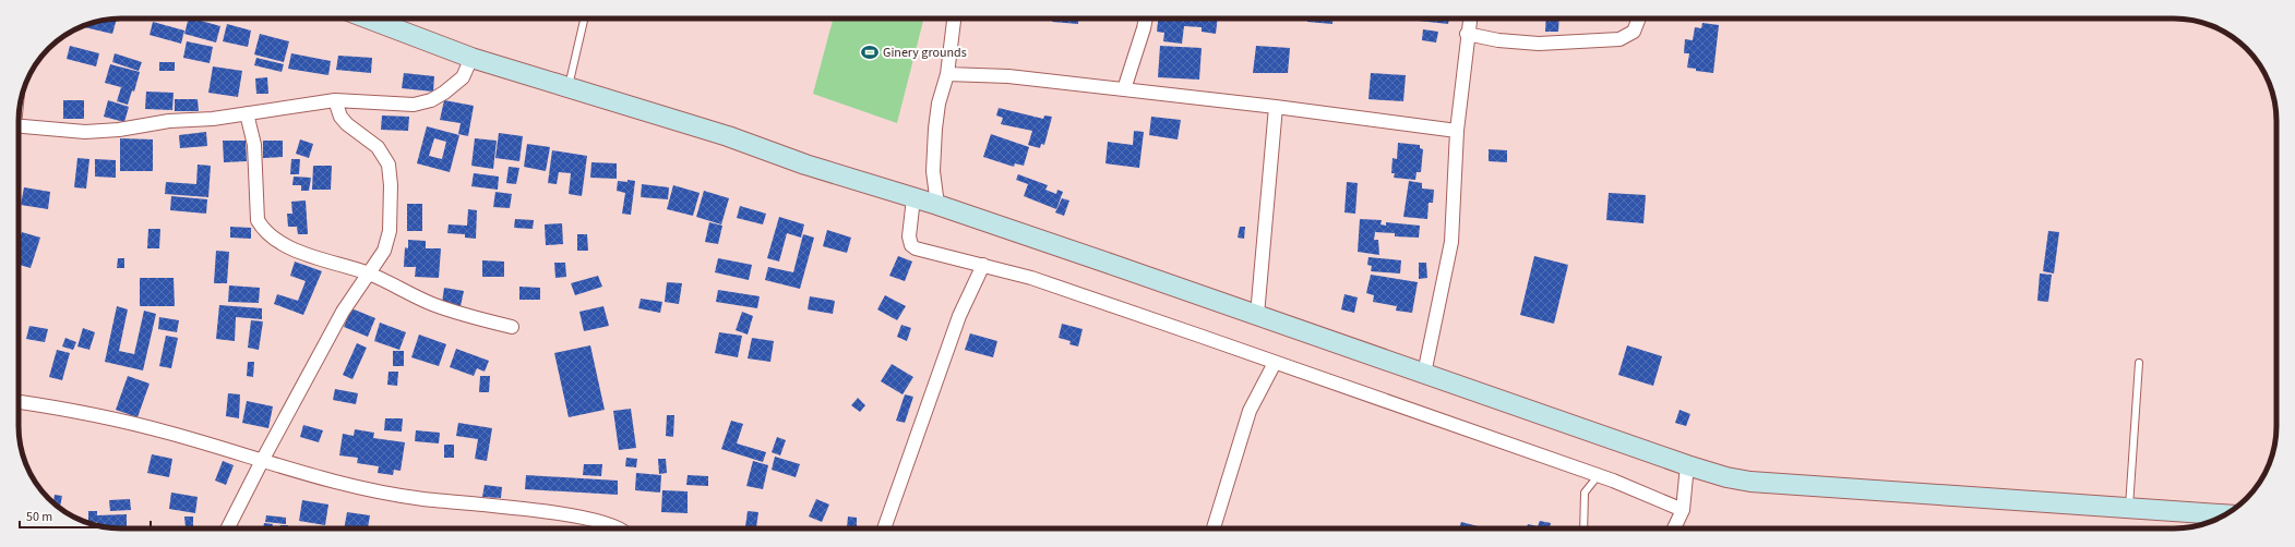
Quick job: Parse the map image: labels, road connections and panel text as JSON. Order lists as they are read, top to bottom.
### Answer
{
  "places": {
    "sports": ["Ginery grounds"]
  },
  "scale_bar": "50 m"
}
